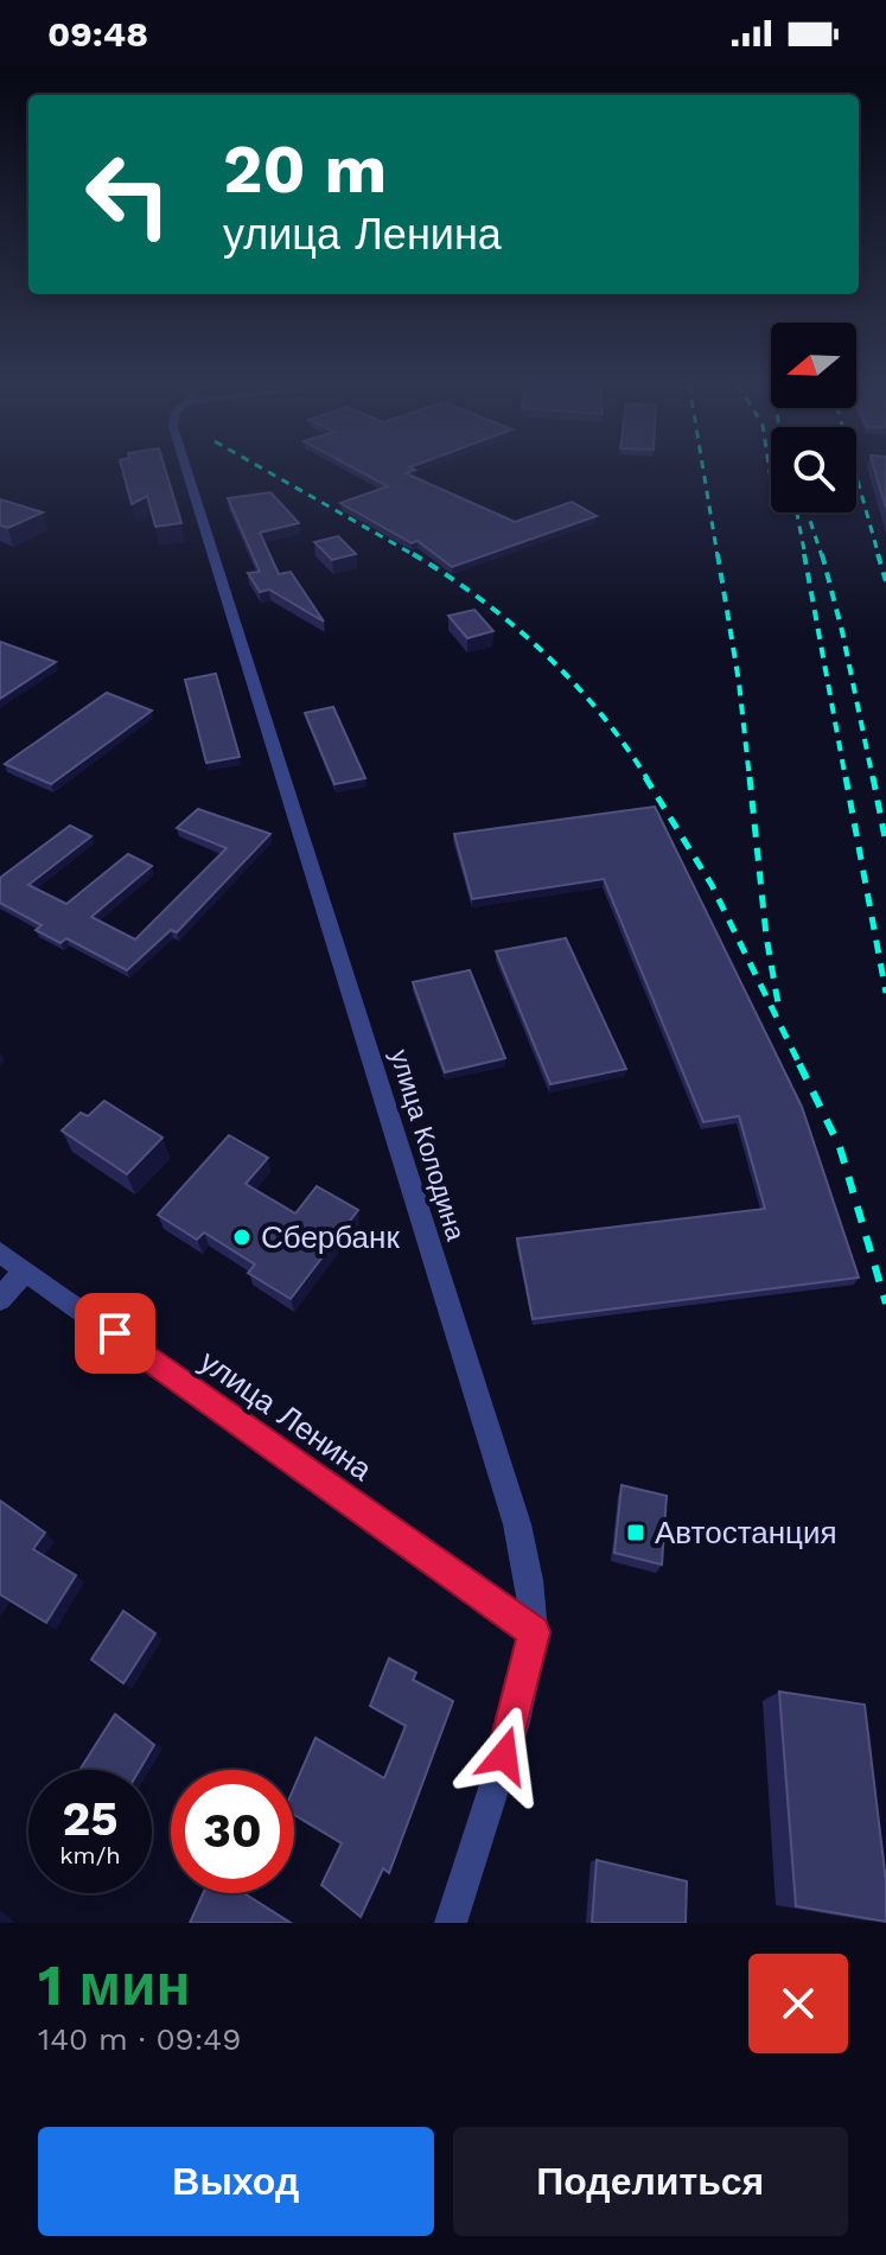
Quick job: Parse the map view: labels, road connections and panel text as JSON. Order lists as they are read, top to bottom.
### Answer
{
  "streets": {
    "street": ["улица Колодина", "улица Ленина"]
  },
  "crossings": [
    ["улица Колодина", "улица Ленина"]
  ],
  "places": {
    "other": ["Сбербанк"],
    "transit": ["Автостанция"]
  },
  "north": "left",
  "page": {
    "status": "09:48",
    "turn": ["20 m", "улица Ленина"],
    "speed": "25 km/h",
    "limit": "30",
    "heading": ["1 мин", "140 m · 09:49"],
    "buttons": ["Выход", "Поделиться"]
  }
}
